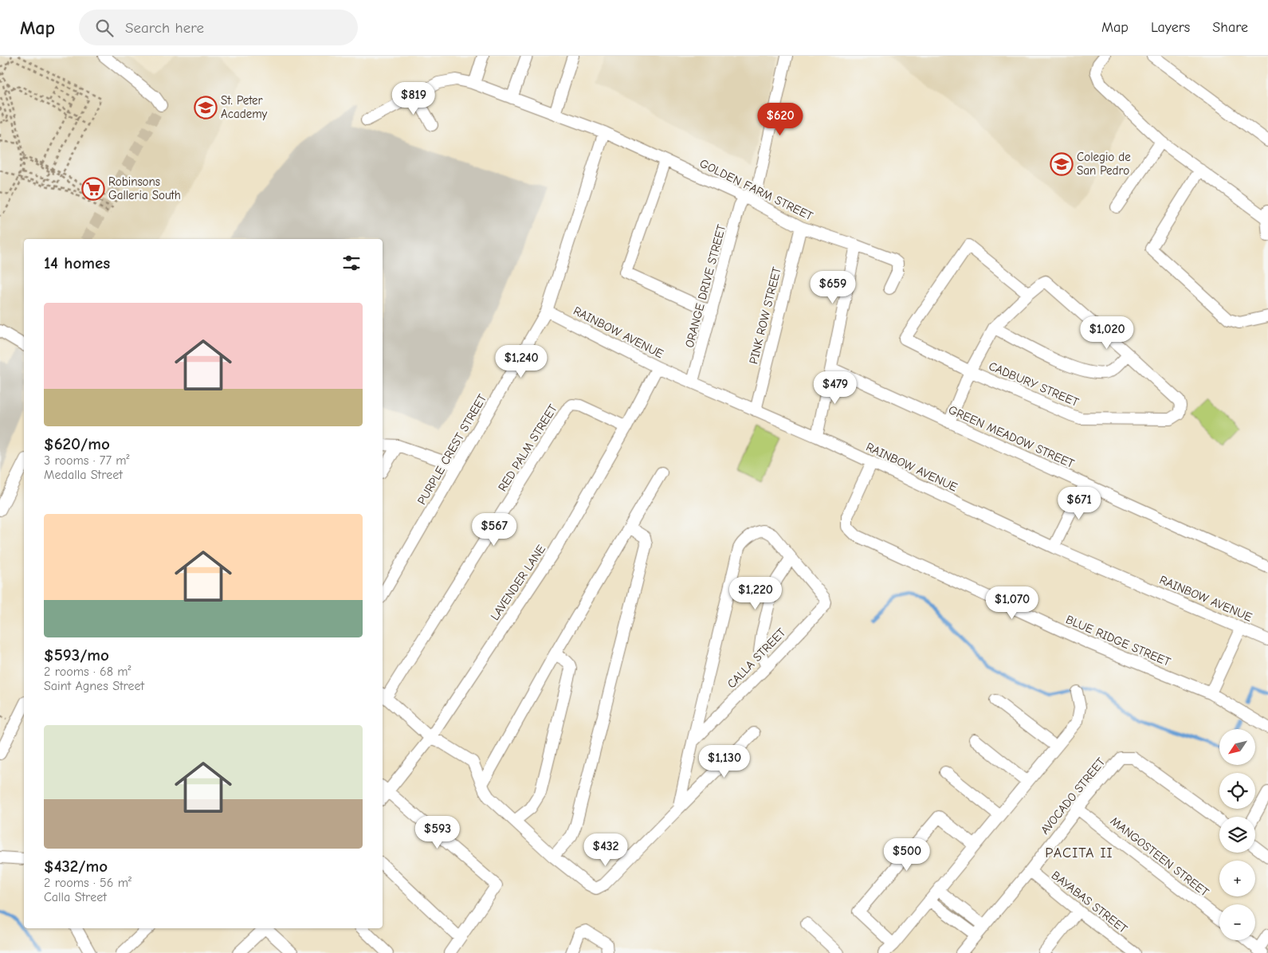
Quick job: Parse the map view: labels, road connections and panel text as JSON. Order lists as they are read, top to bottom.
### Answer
{
  "streets": {
    "street": [
      "GOLDEN FARM STREET",
      "ORANGE DRIVE STREET",
      "PINK ROW STREET",
      "RAINBOW AVENUE",
      "CADBURY STREET",
      "GREEN MEADOW STREET",
      "RED PALM STREET",
      "PURPLE CREST STREET",
      "LAVENDER LANE",
      "BLUE RIDGE STREET",
      "CALLA STREET",
      "AVOCADO STREET",
      "MANGOSTEEN STREET",
      "BAYABAS STREET"
    ]
  },
  "crossings": [
    ["GOLDEN FARM STREET", "ORANGE DRIVE STREET"],
    ["GOLDEN FARM STREET", "PINK ROW STREET"],
    ["GOLDEN FARM STREET", "PURPLE CREST STREET"],
    ["ORANGE DRIVE STREET", "RAINBOW AVENUE"],
    ["PINK ROW STREET", "RAINBOW AVENUE"],
    ["RAINBOW AVENUE", "PURPLE CREST STREET"],
    ["RAINBOW AVENUE", "LAVENDER LANE"],
    ["RAINBOW AVENUE", "BLUE RIDGE STREET"],
    ["RED PALM STREET", "LAVENDER LANE"],
    ["AVOCADO STREET", "MANGOSTEEN STREET"],
    ["AVOCADO STREET", "BAYABAS STREET"]
  ],
  "districts": ["PACITA II"],
  "places": {
    "school or university": ["St. Peter Academy", "Colegio de San Pedro"],
    "supermarket": ["Robinsons Galleria South"]
  },
  "north": "bottom left",
  "page": {
    "header": "Map",
    "search": "Search here",
    "nav": ["Map", "Layers", "Share"],
    "price": [
      "$819",
      "$620",
      "$659",
      "$1,020",
      "$1,240",
      "$479",
      "$671",
      "$567",
      "$1,220",
      "$1,070",
      "$1,130",
      "$593",
      "$432",
      "$500"
    ],
    "heading": "14 homes",
    "list": [
      {
        "name": "$620/mo",
        "note": "3 rooms · 77 m² · Medalla Street"
      },
      {
        "name": "$593/mo",
        "note": "2 rooms · 68 m² · Saint Agnes Street"
      },
      {
        "name": "$432/mo",
        "note": "2 rooms · 56 m² · Calla Street"
      }
    ],
    "map_buttons": ["+", "−"]
  }
}
